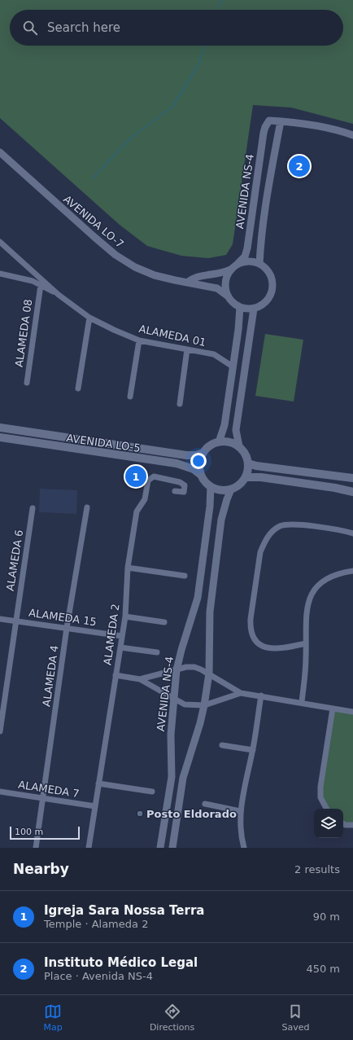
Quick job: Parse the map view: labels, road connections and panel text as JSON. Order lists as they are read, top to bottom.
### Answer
{
  "streets": {
    "main road": ["AVENIDA LO-5"],
    "street": [
      "AVENIDA NS-4",
      "AVENIDA LO-7",
      "ALAMEDA 08",
      "ALAMEDA 01",
      "ALAMEDA 6",
      "ALAMEDA 15",
      "ALAMEDA 2",
      "ALAMEDA 4",
      "ALAMEDA 7"
    ]
  },
  "crossings": [
    ["AVENIDA NS-4", "AVENIDA LO-7"],
    ["AVENIDA NS-4", "AVENIDA LO-5"],
    ["ALAMEDA 6", "ALAMEDA 15"],
    ["ALAMEDA 15", "ALAMEDA 2"],
    ["ALAMEDA 15", "ALAMEDA 4"],
    ["ALAMEDA 2", "ALAMEDA 7"],
    ["ALAMEDA 4", "ALAMEDA 7"]
  ],
  "places": ["Posto Eldorado"],
  "scale_bar": "100 m",
  "page": {
    "search": "Search here",
    "pins": ["2", "1"],
    "scale": "100 m",
    "heading": ["Nearby", "2 results"],
    "list": [
      {
        "mark": "1",
        "name": "Igreja Sara Nossa Terra",
        "note": "Temple · Alameda 2",
        "value": "90 m"
      },
      {
        "mark": "2",
        "name": "Instituto Médico Legal",
        "note": "Place · Avenida NS-4",
        "value": "450 m"
      }
    ],
    "nav": ["Map", "Directions", "Saved"]
  }
}
